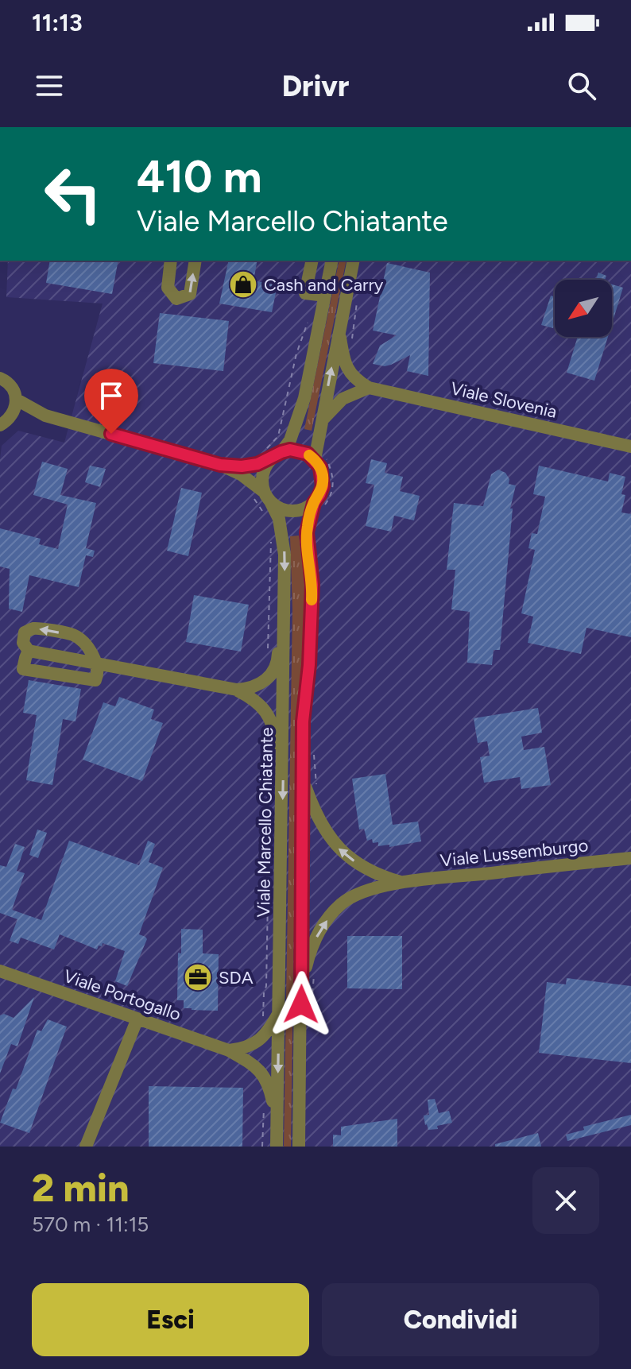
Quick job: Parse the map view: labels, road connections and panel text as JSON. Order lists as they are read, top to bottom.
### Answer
{
  "streets": {
    "street": [
      "Viale Slovenia",
      "Viale Marcello Chiatante",
      "Viale Lussemburgo",
      "Viale Portogallo"
    ]
  },
  "crossings": [
    ["Viale Marcello Chiatante", "Viale Lussemburgo"],
    ["Viale Marcello Chiatante", "Viale Portogallo"]
  ],
  "places": {
    "shop": ["Cash and Carry"],
    "office": ["SDA"]
  },
  "north": "bottom left",
  "page": {
    "status": "11:13",
    "header": "Drivr",
    "turn": ["410 m", "Viale Marcello Chiatante"],
    "heading": ["2 min", "570 m · 11:15"],
    "buttons": ["Esci", "Condividi"]
  }
}
